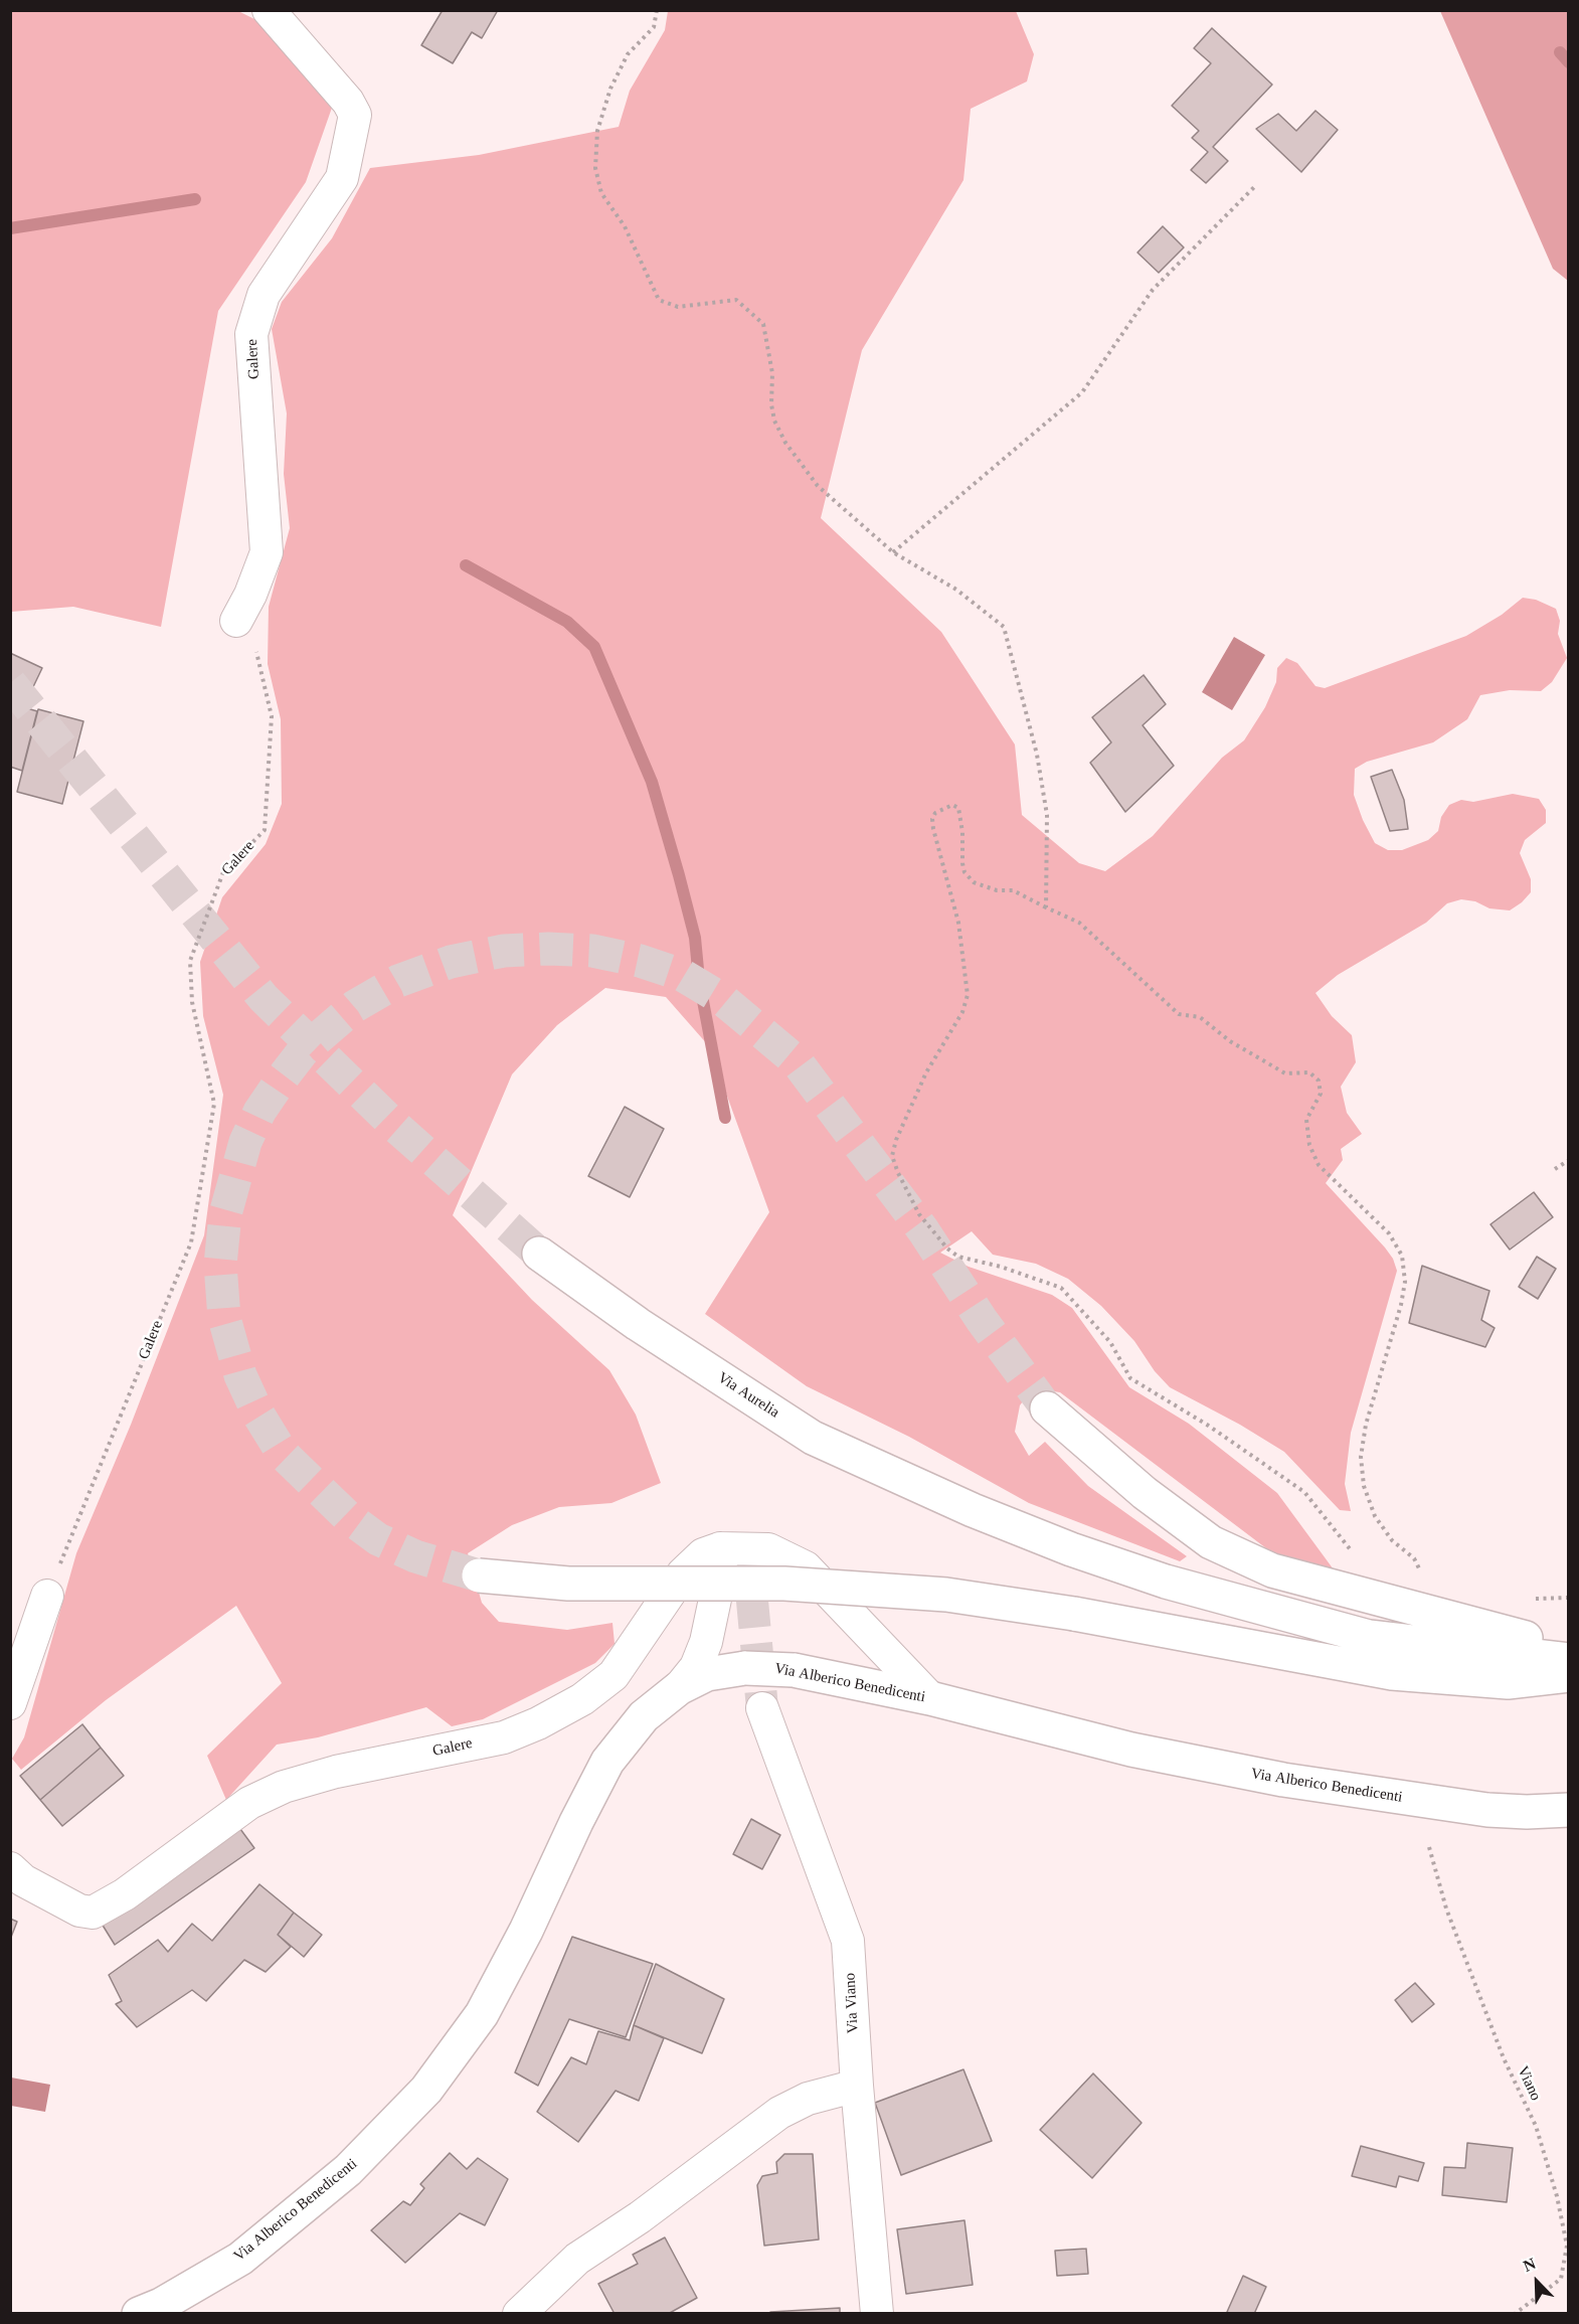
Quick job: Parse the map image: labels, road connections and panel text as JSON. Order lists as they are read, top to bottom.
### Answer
{
  "streets": {
    "main road": ["Via Aurelia", "Via Alberico Benedicenti"],
    "street": ["Galere", "Via Viano"],
    "path": ["Viano"]
  },
  "north": "top left"
}
